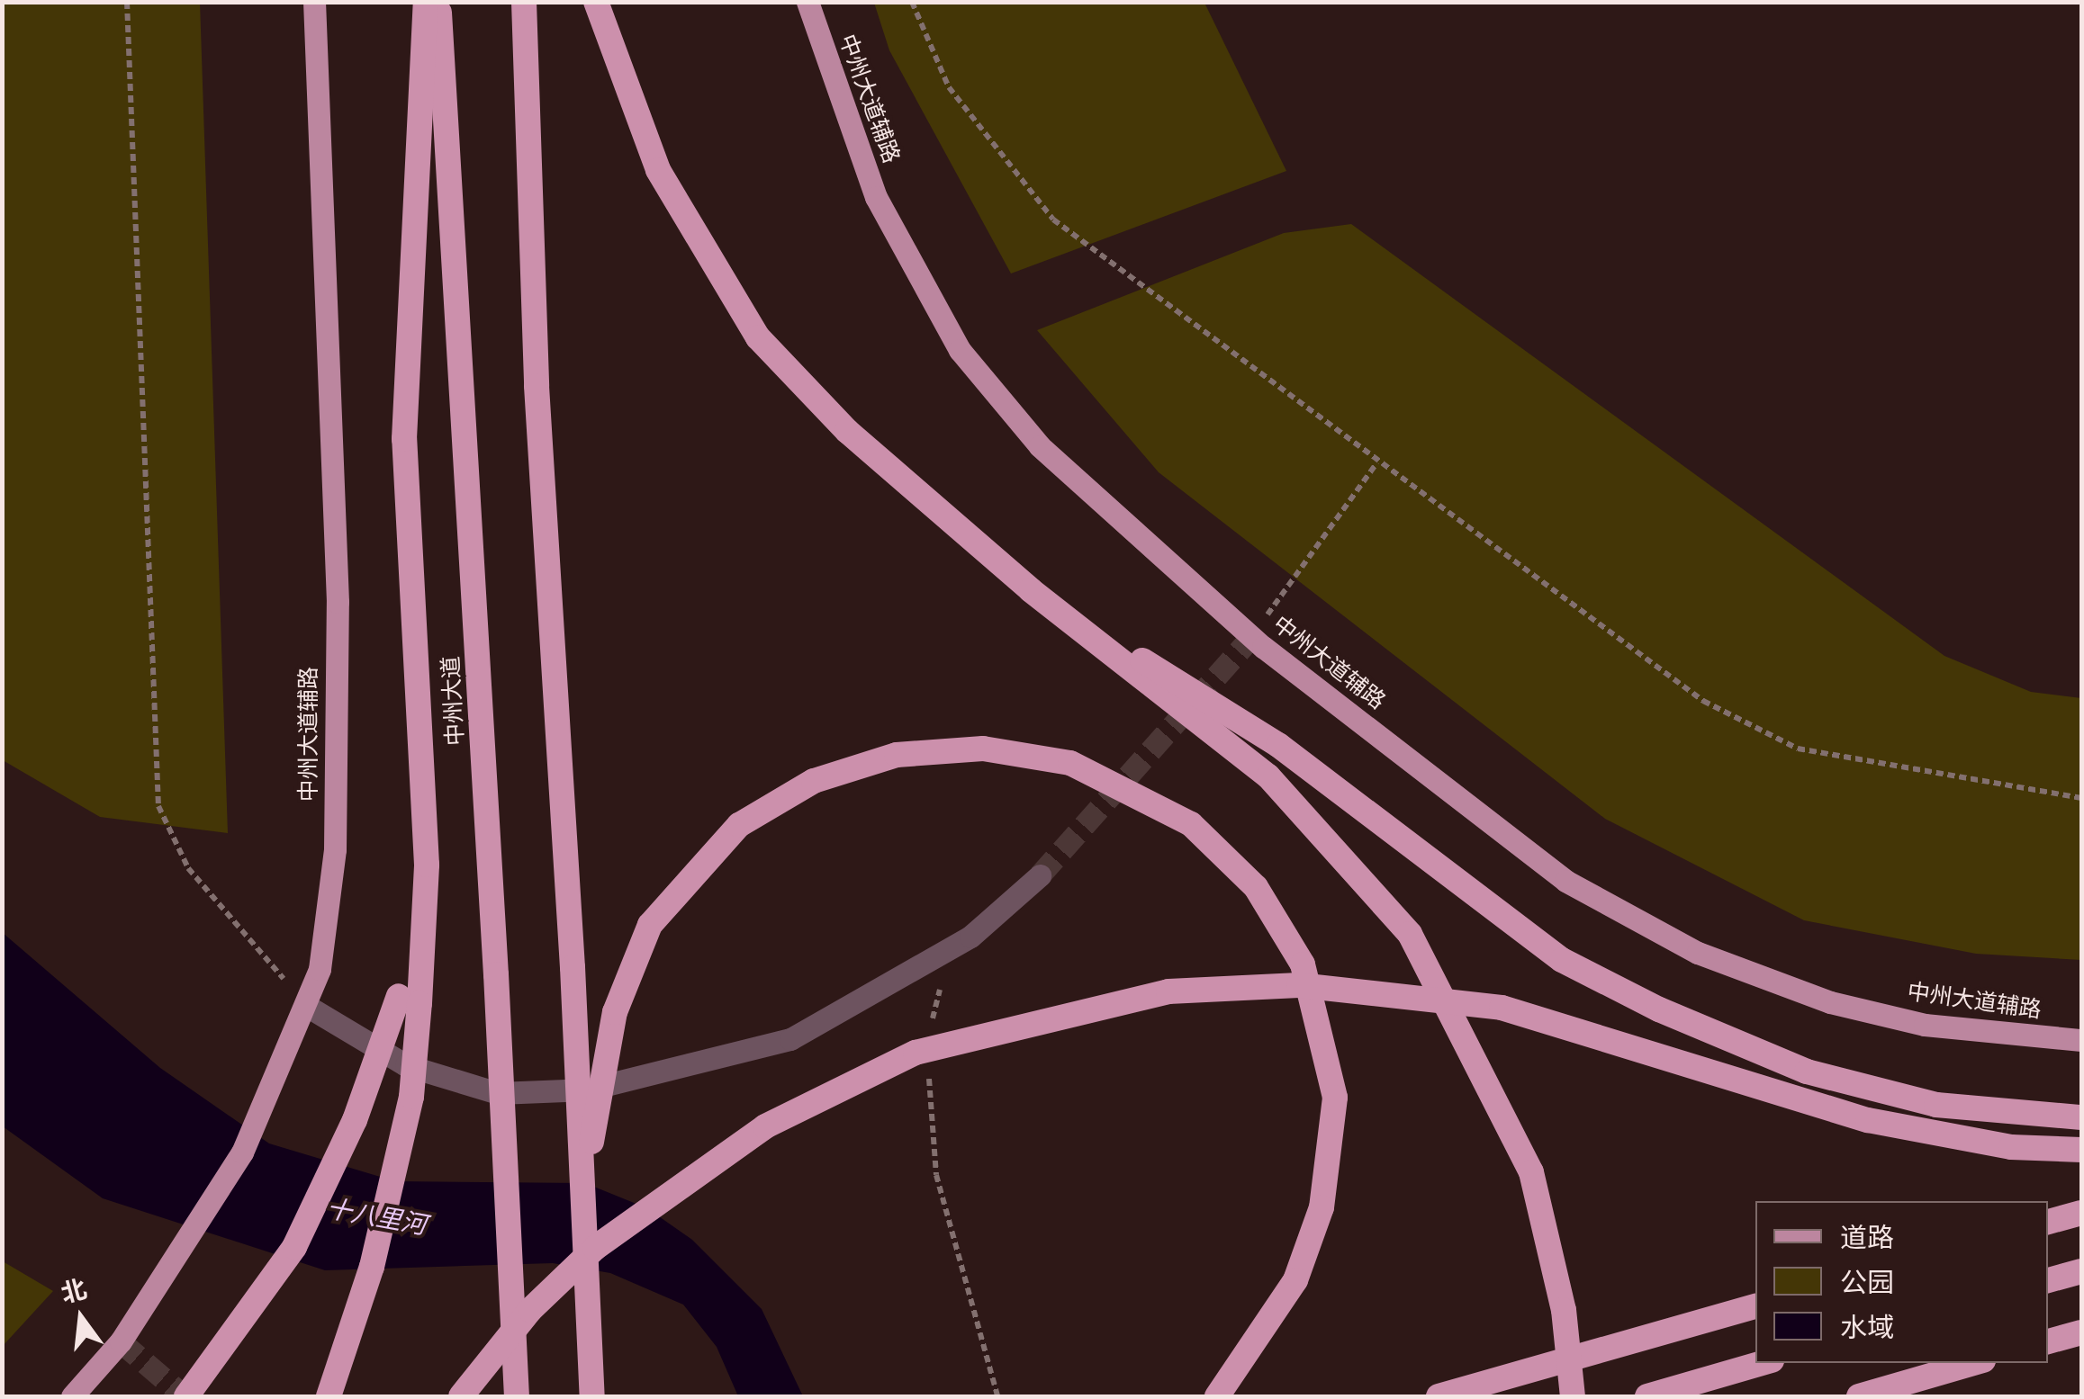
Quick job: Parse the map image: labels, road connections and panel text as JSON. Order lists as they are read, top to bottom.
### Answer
{
  "streets": {
    "highway": ["中州大道"],
    "main road": ["中州大道辅路"]
  },
  "water": ["十八里河"],
  "legend": ["道路", "公园", "水域"],
  "north": "top"
}
